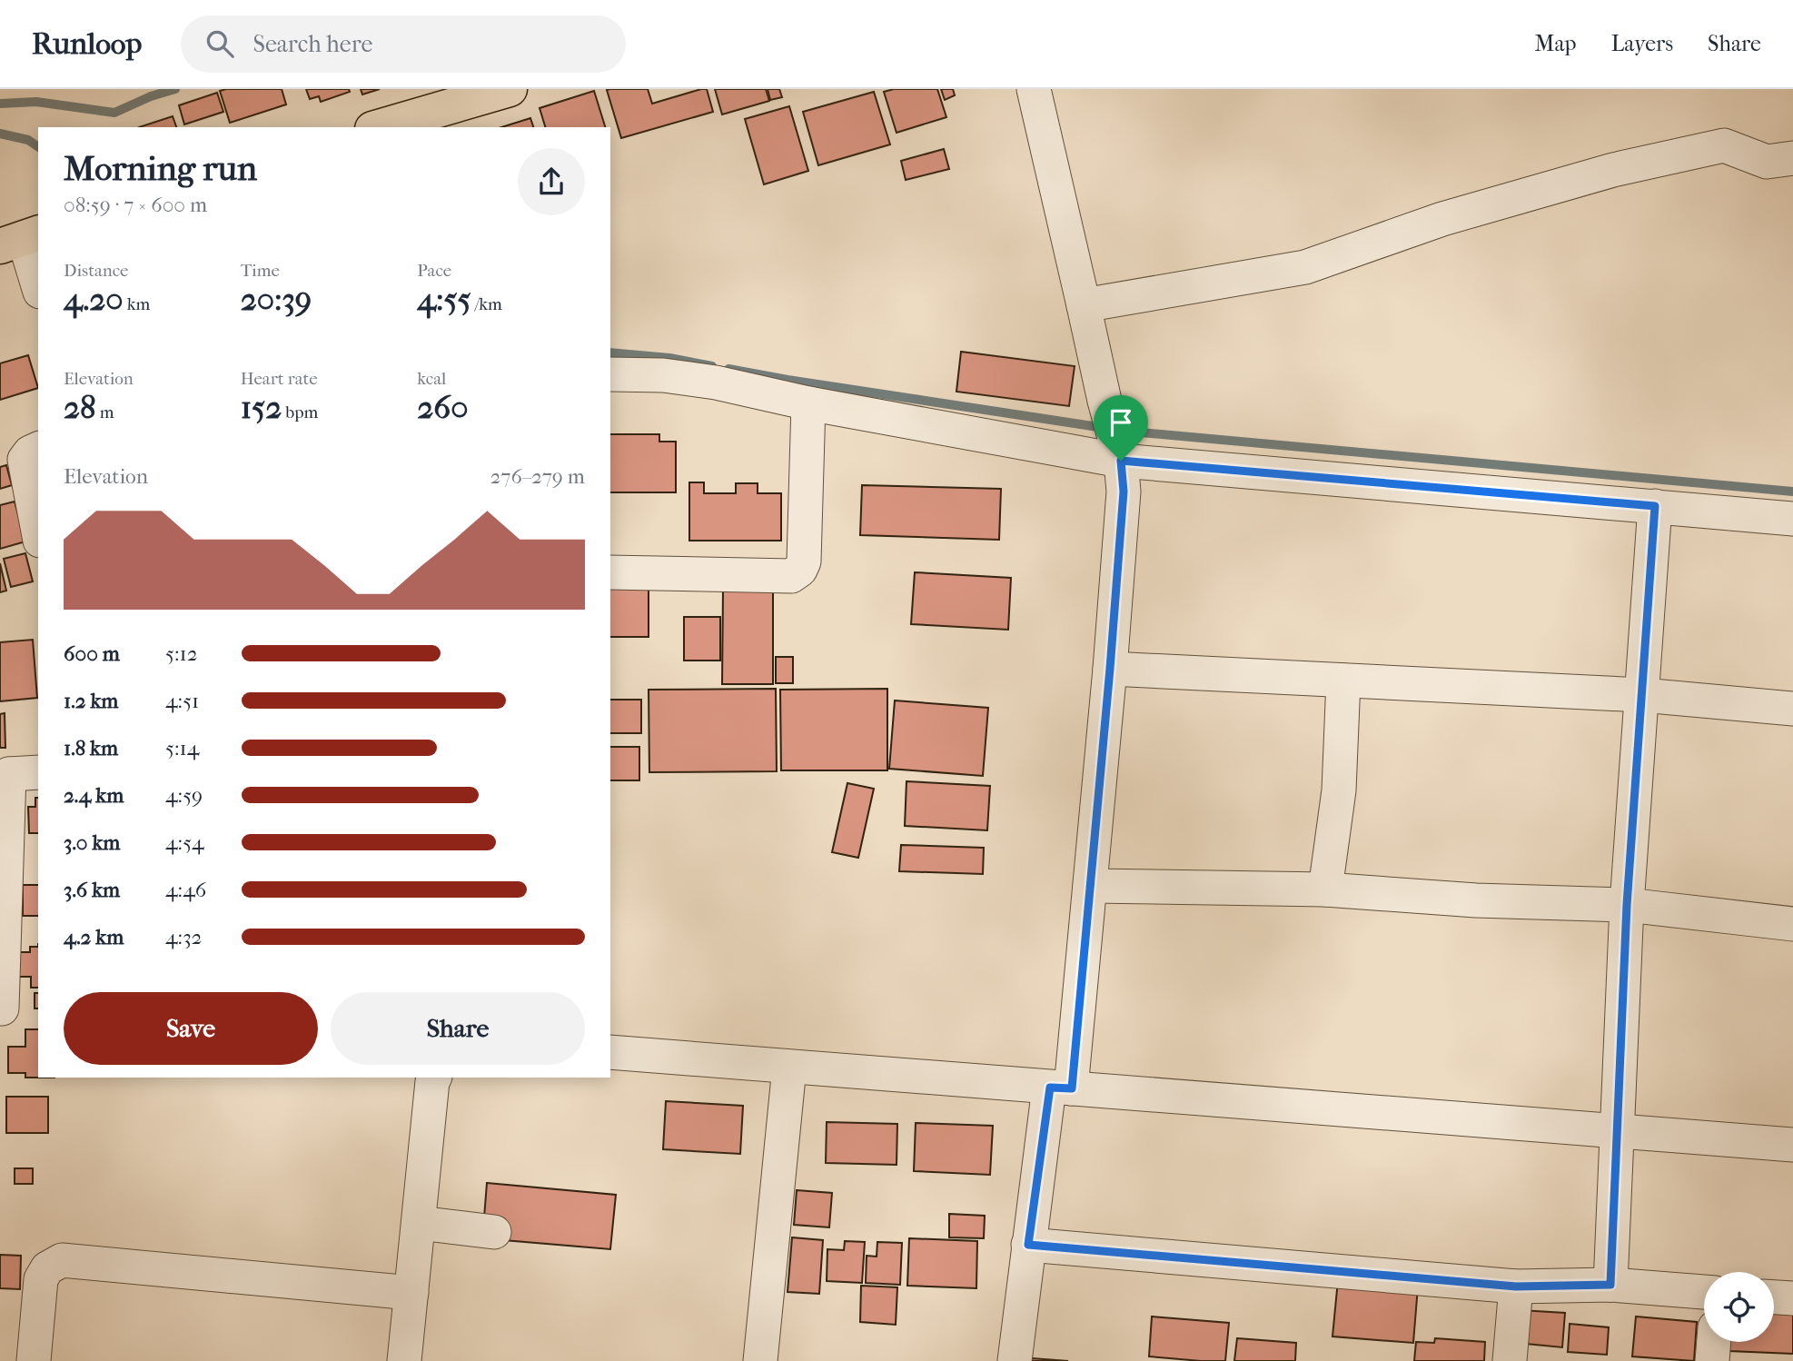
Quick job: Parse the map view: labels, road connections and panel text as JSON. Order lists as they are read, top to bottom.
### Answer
{
  "page": {
    "header": "Runloop",
    "search": "Search here",
    "nav": ["Map", "Layers", "Share"],
    "heading": ["Morning run", "08:59 · 7 × 600 m"],
    "stats": [
      ["Distance", "4.20 km"],
      ["Time", "20:39"],
      ["Pace", "4:55 /km"],
      ["Elevation", "28 m"],
      ["Heart rate", "152 bpm"],
      ["kcal", "260"]
    ],
    "chart": ["Elevation", "276–279 m"],
    "list": [
      {
        "name": "600 m",
        "note": "5:12"
      },
      {
        "name": "1.2 km",
        "note": "4:51"
      },
      {
        "name": "1.8 km",
        "note": "5:14"
      },
      {
        "name": "2.4 km",
        "note": "4:59"
      },
      {
        "name": "3.0 km",
        "note": "4:54"
      },
      {
        "name": "3.6 km",
        "note": "4:46"
      },
      {
        "name": "4.2 km",
        "note": "4:32"
      }
    ],
    "buttons": ["Save", "Share"]
  }
}
